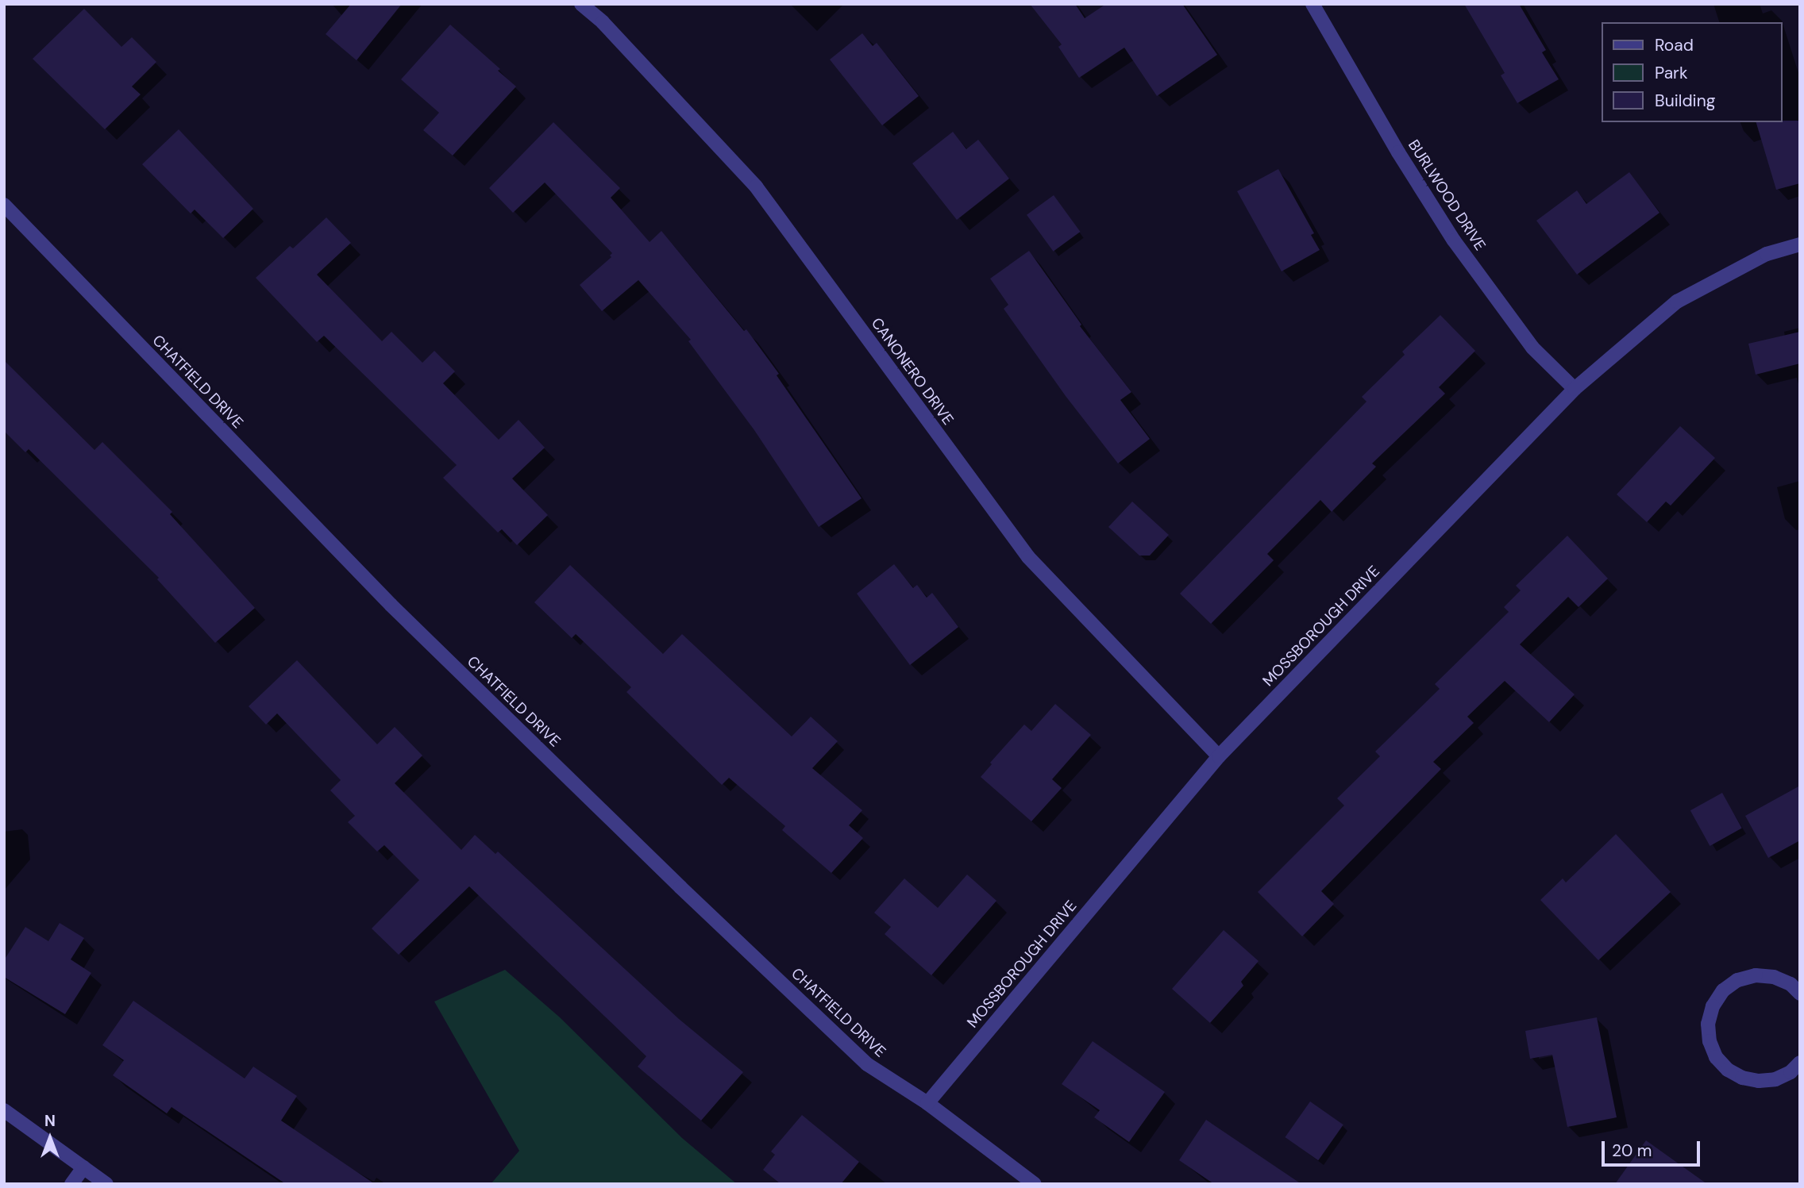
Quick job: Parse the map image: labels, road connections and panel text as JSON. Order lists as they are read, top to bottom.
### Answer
{
  "streets": {
    "street": [
      "BURLWOOD DRIVE",
      "CANONERO DRIVE",
      "CHATFIELD DRIVE",
      "MOSSBOROUGH DRIVE"
    ]
  },
  "crossings": [
    ["BURLWOOD DRIVE", "MOSSBOROUGH DRIVE"],
    ["CANONERO DRIVE", "MOSSBOROUGH DRIVE"],
    ["CHATFIELD DRIVE", "MOSSBOROUGH DRIVE"]
  ],
  "legend": ["Road", "Park", "Building"],
  "scale_bar": "20 m",
  "north": "top"
}
